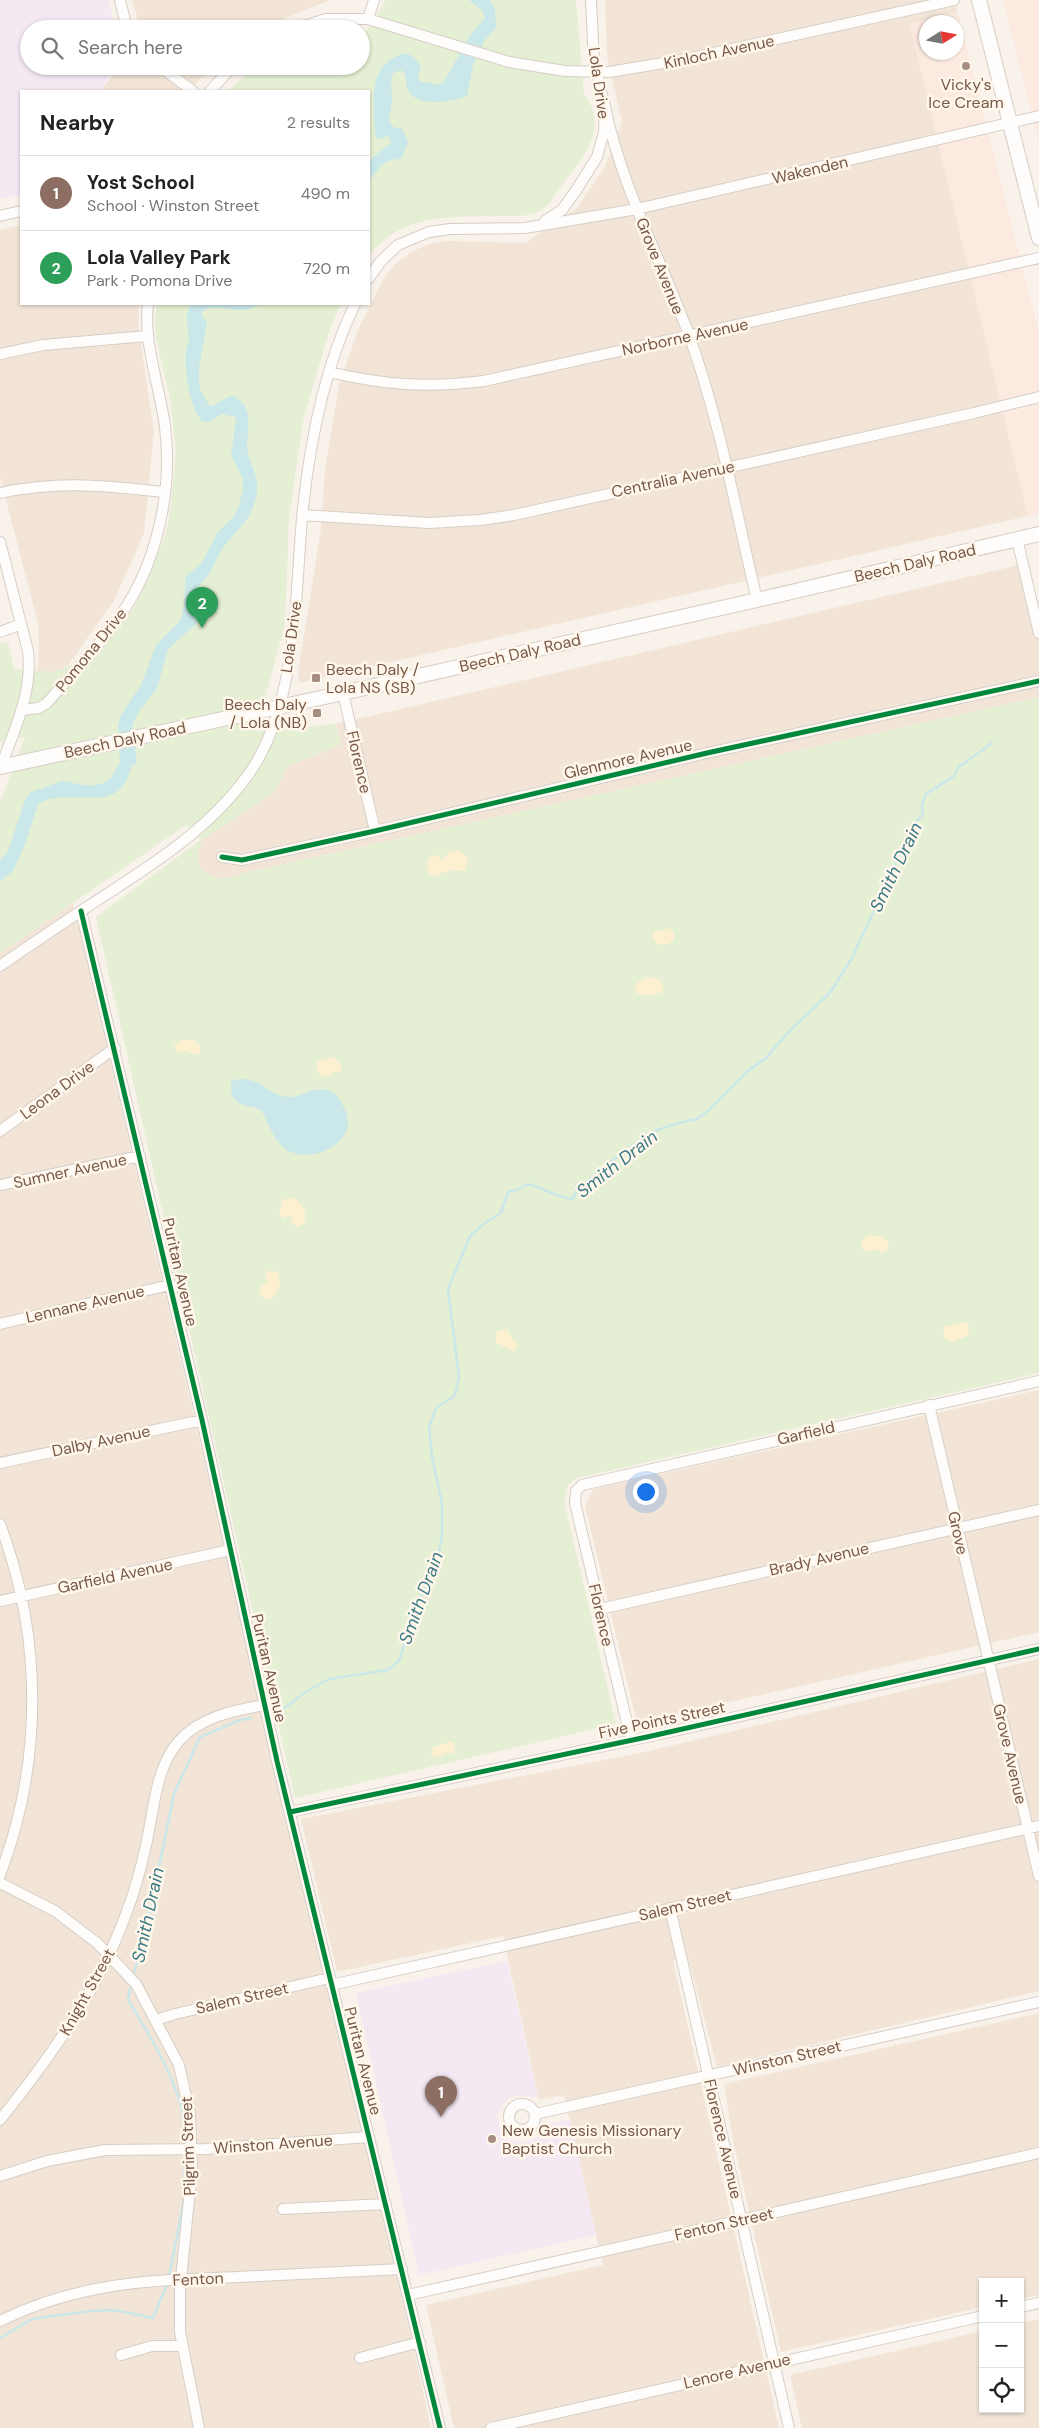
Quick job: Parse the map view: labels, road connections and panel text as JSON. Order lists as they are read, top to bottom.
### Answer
{
  "streets": {
    "main road": ["Beech Daly Road"],
    "street": [
      "Kinloch Avenue",
      "Lola Drive",
      "Wakenden",
      "Grove Avenue",
      "Norborne Avenue",
      "Centralia Avenue",
      "Pomona Drive",
      "Glenmore Avenue",
      "Florence",
      "Leona Drive",
      "Sumner Avenue",
      "Puritan Avenue",
      "Lennane Avenue",
      "Garfield",
      "Dalby Avenue",
      "Grove",
      "Brady Avenue",
      "Garfield Avenue",
      "Five Points Street",
      "Salem Street",
      "Knight Street",
      "Winston Street",
      "Florence Avenue",
      "Winston Avenue",
      "Pilgrim Street",
      "Fenton Street",
      "Fenton",
      "Lenore Avenue"
    ]
  },
  "crossings": [
    ["Kinloch Avenue", "Lola Drive"],
    ["Lola Drive", "Wakenden"],
    ["Lola Drive", "Grove Avenue"],
    ["Lola Drive", "Norborne Avenue"],
    ["Lola Drive", "Centralia Avenue"],
    ["Lola Drive", "Beech Daly Road"],
    ["Lola Drive", "Puritan Avenue"],
    ["Wakenden", "Grove Avenue"],
    ["Grove Avenue", "Norborne Avenue"],
    ["Grove Avenue", "Centralia Avenue"],
    ["Grove Avenue", "Beech Daly Road"],
    ["Grove Avenue", "Grove"],
    ["Grove Avenue", "Five Points Street"],
    ["Grove Avenue", "Salem Street"],
    ["Beech Daly Road", "Florence"],
    ["Glenmore Avenue", "Florence"],
    ["Florence", "Garfield"],
    ["Florence", "Brady Avenue"],
    ["Florence", "Five Points Street"],
    ["Leona Drive", "Puritan Avenue"],
    ["Sumner Avenue", "Puritan Avenue"],
    ["Puritan Avenue", "Lennane Avenue"],
    ["Puritan Avenue", "Dalby Avenue"],
    ["Puritan Avenue", "Garfield Avenue"],
    ["Puritan Avenue", "Five Points Street"],
    ["Puritan Avenue", "Salem Street"],
    ["Puritan Avenue", "Knight Street"],
    ["Puritan Avenue", "Winston Avenue"],
    ["Puritan Avenue", "Fenton Street"],
    ["Puritan Avenue", "Fenton"],
    ["Garfield", "Grove"],
    ["Grove", "Brady Avenue"],
    ["Grove", "Five Points Street"],
    ["Salem Street", "Florence Avenue"],
    ["Salem Street", "Pilgrim Street"],
    ["Knight Street", "Pilgrim Street"],
    ["Winston Street", "Florence Avenue"],
    ["Florence Avenue", "Fenton Street"],
    ["Florence Avenue", "Lenore Avenue"],
    ["Winston Avenue", "Pilgrim Street"],
    ["Pilgrim Street", "Fenton"]
  ],
  "water": ["Smith Drain"],
  "places": {
    "other": ["Vicky's Ice Cream", "New Genesis Missionary Baptist Church"],
    "transit": ["Beech Daly / Lola NS (SB)", "Beech Daly / Lola (NB)"]
  },
  "north": "right",
  "page": {
    "search": "Search here",
    "heading": ["Nearby", "2 results"],
    "list": [
      {
        "mark": "1",
        "name": "Yost School",
        "note": "School · Winston Street",
        "value": "490 m"
      },
      {
        "mark": "2",
        "name": "Lola Valley Park",
        "note": "Park · Pomona Drive",
        "value": "720 m"
      }
    ],
    "pins": ["2", "1"],
    "map_buttons": ["+", "−"]
  }
}
